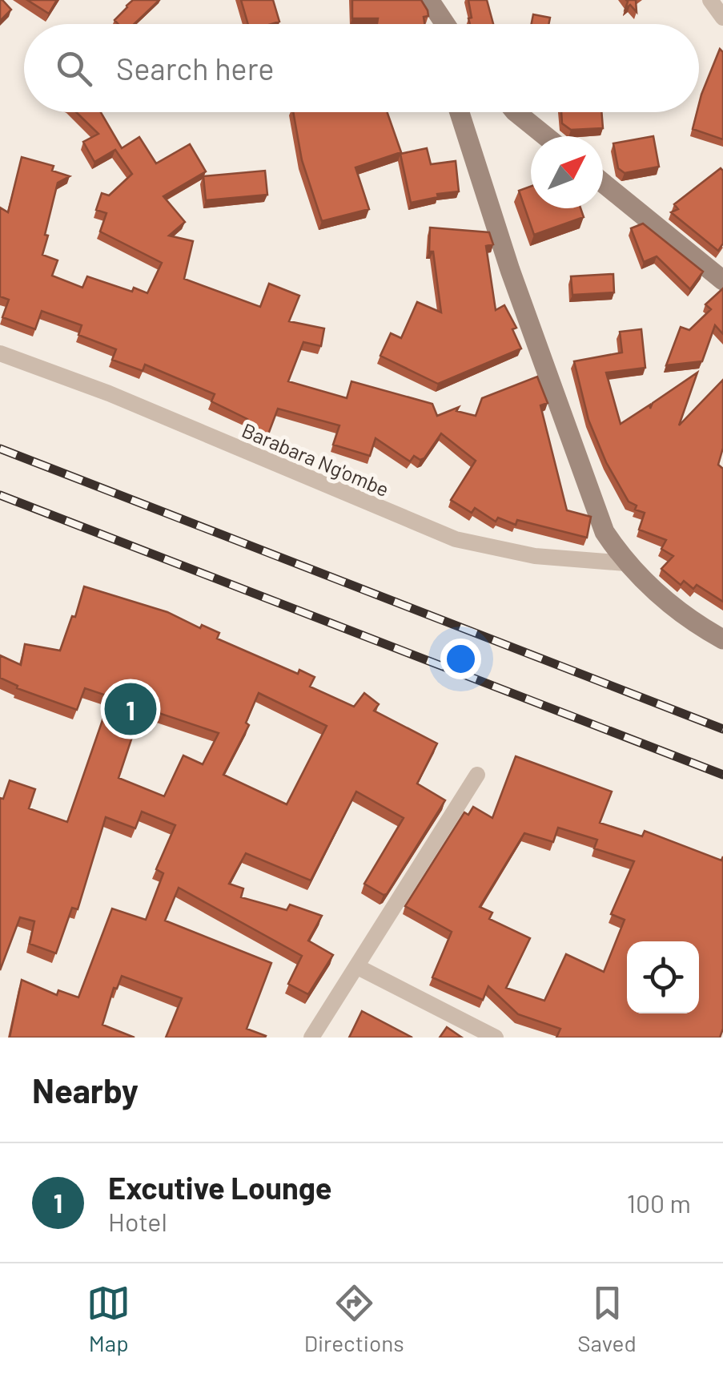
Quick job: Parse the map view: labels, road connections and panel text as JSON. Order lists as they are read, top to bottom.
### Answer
{
  "streets": {
    "street": ["Barabara Ng'ombe"]
  },
  "north": "top right",
  "page": {
    "search": "Search here",
    "pins": "1",
    "heading": "Nearby",
    "list": [
      {
        "mark": "1",
        "name": "Excutive Lounge",
        "note": "Hotel",
        "value": "100 m"
      }
    ],
    "nav": ["Map", "Directions", "Saved"]
  }
}
